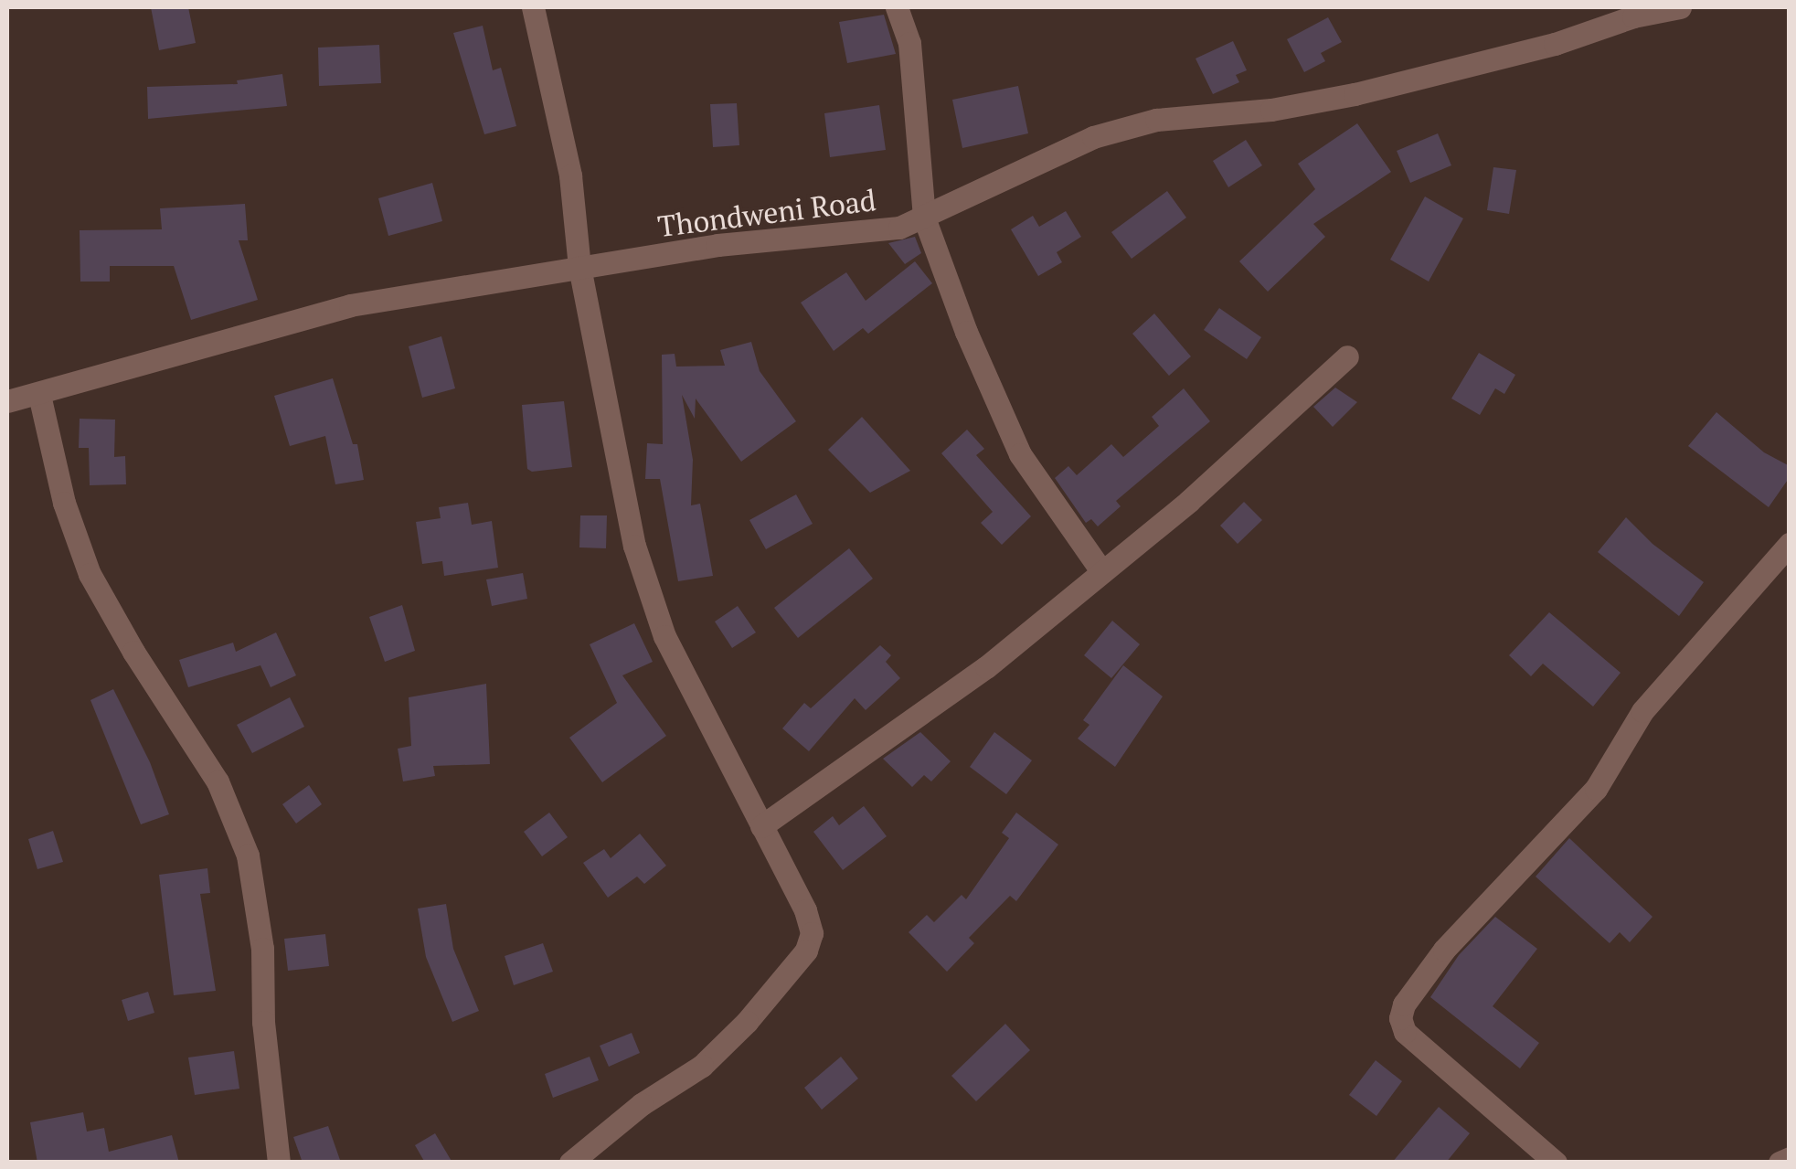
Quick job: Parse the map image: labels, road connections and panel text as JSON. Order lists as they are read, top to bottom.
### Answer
{
  "streets": {
    "street": ["Thondweni Road"]
  }
}
